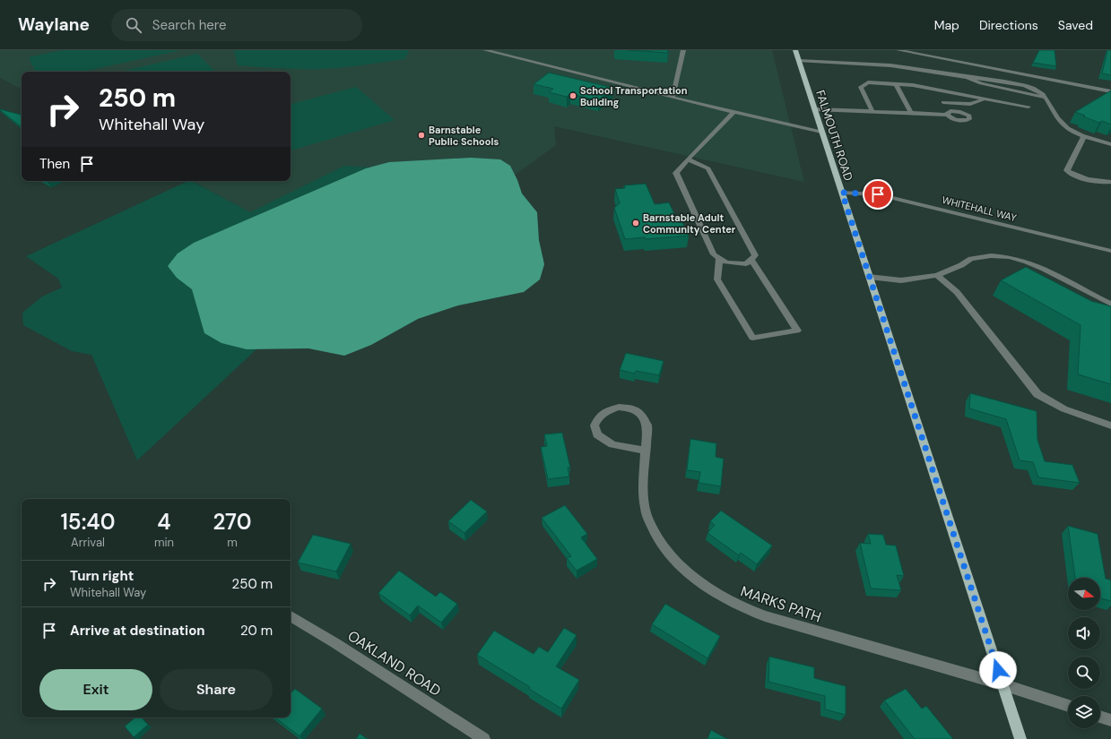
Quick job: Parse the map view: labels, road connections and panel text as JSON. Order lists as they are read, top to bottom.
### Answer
{
  "streets": {
    "main road": ["FALMOUTH ROAD"],
    "street": ["WHITEHALL WAY", "MARKS PATH", "OAKLAND ROAD"]
  },
  "crossings": [
    ["FALMOUTH ROAD", "WHITEHALL WAY"],
    ["FALMOUTH ROAD", "MARKS PATH"]
  ],
  "places": ["School Transportation Building", "Barnstable Public Schools", "Barnstable Adult Community Center"],
  "north": "right",
  "page": {
    "header": "Waylane",
    "search": "Search here",
    "nav": ["Map", "Directions", "Saved"],
    "turn": ["250 m", "Whitehall Way"],
    "then": "Then",
    "eta": [
      "15:40",
      "Arrival",
      "4",
      "min",
      "270",
      "m"
    ],
    "list": [
      {
        "name": "Turn right",
        "note": "Whitehall Way",
        "value": "250 m"
      },
      {
        "name": "Arrive at destination",
        "value": "20 m"
      }
    ],
    "buttons": ["Exit", "Share"]
  }
}
